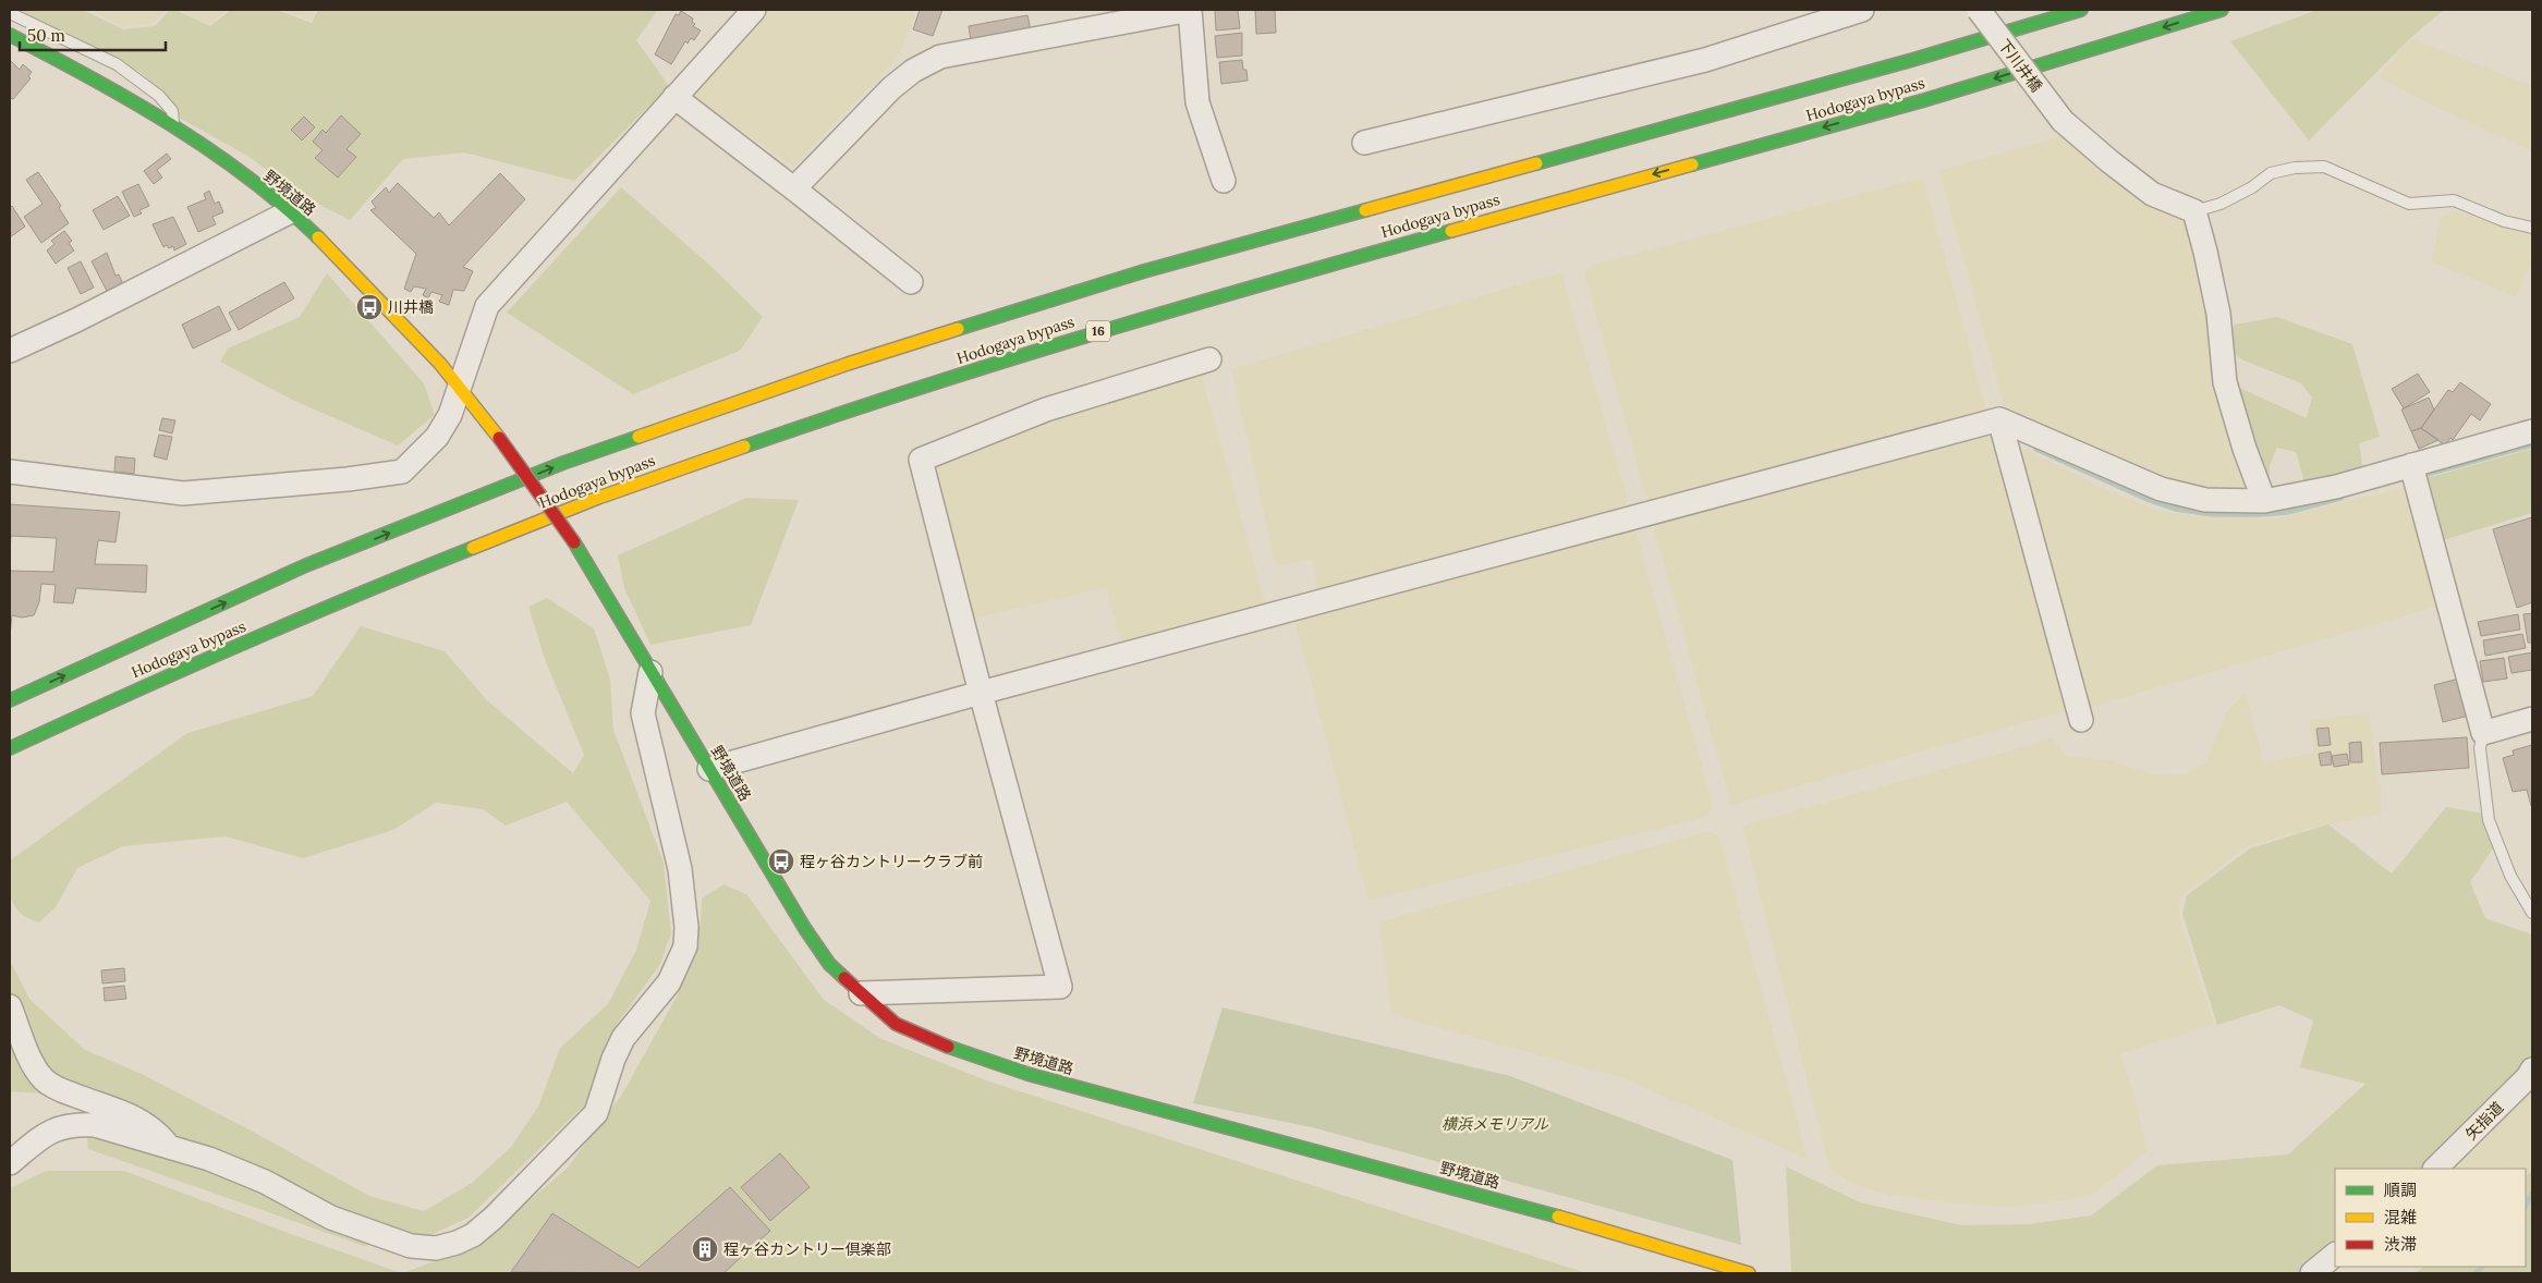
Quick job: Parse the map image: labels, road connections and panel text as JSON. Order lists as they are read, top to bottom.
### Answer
{
  "streets": {
    "main road": ["Hodogaya bypass", "野境道路", "16"],
    "street": ["下川井橋", "矢指道"]
  },
  "parks": ["横浜メモリアル"],
  "places": {
    "bus stop": ["川井橋", "程ヶ谷カントリークラブ前"],
    "building": ["程ヶ谷カントリー倶楽部"]
  },
  "legend": ["順調", "混雑", "渋滞"],
  "scale_bar": "50 m"
}
